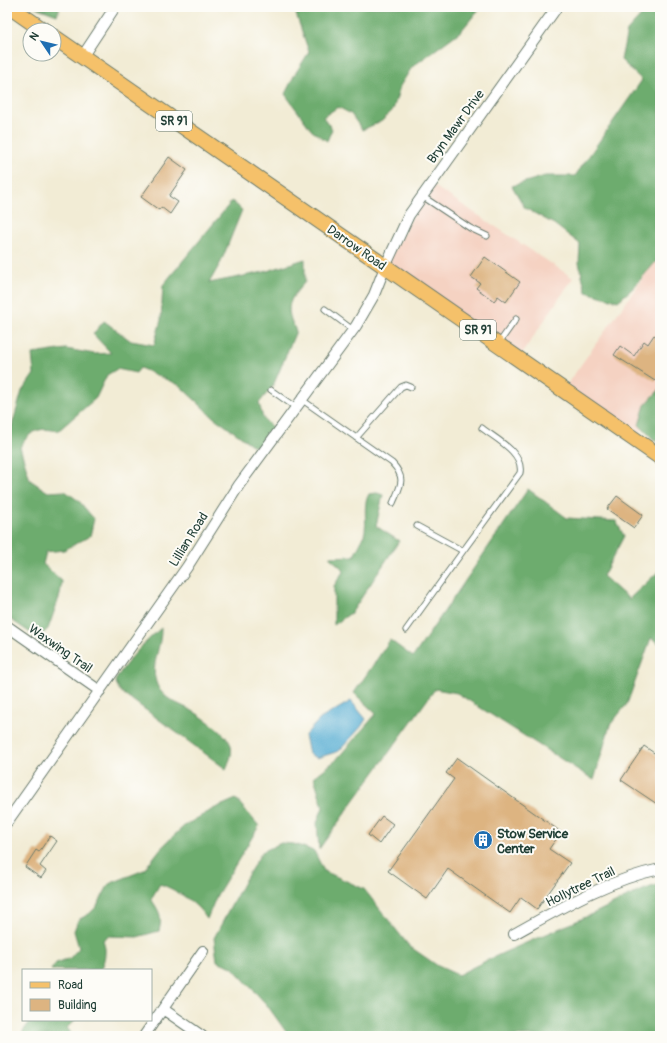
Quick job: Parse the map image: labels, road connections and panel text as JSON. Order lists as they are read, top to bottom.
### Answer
{
  "streets": {
    "main road": ["SR 91", "Darrow Road"],
    "street": [
      "Bryn Mawr Drive",
      "Lillian Road",
      "Waxwing Trail",
      "Hollytree Trail"
    ]
  },
  "crossings": [
    ["Bryn Mawr Drive", "Darrow Road"],
    ["Bryn Mawr Drive", "Lillian Road"],
    ["Darrow Road", "Lillian Road"],
    ["Lillian Road", "Waxwing Trail"]
  ],
  "places": {
    "building": ["Stow Service Center"]
  },
  "legend": ["Road", "Building"],
  "north": "top left"
}
